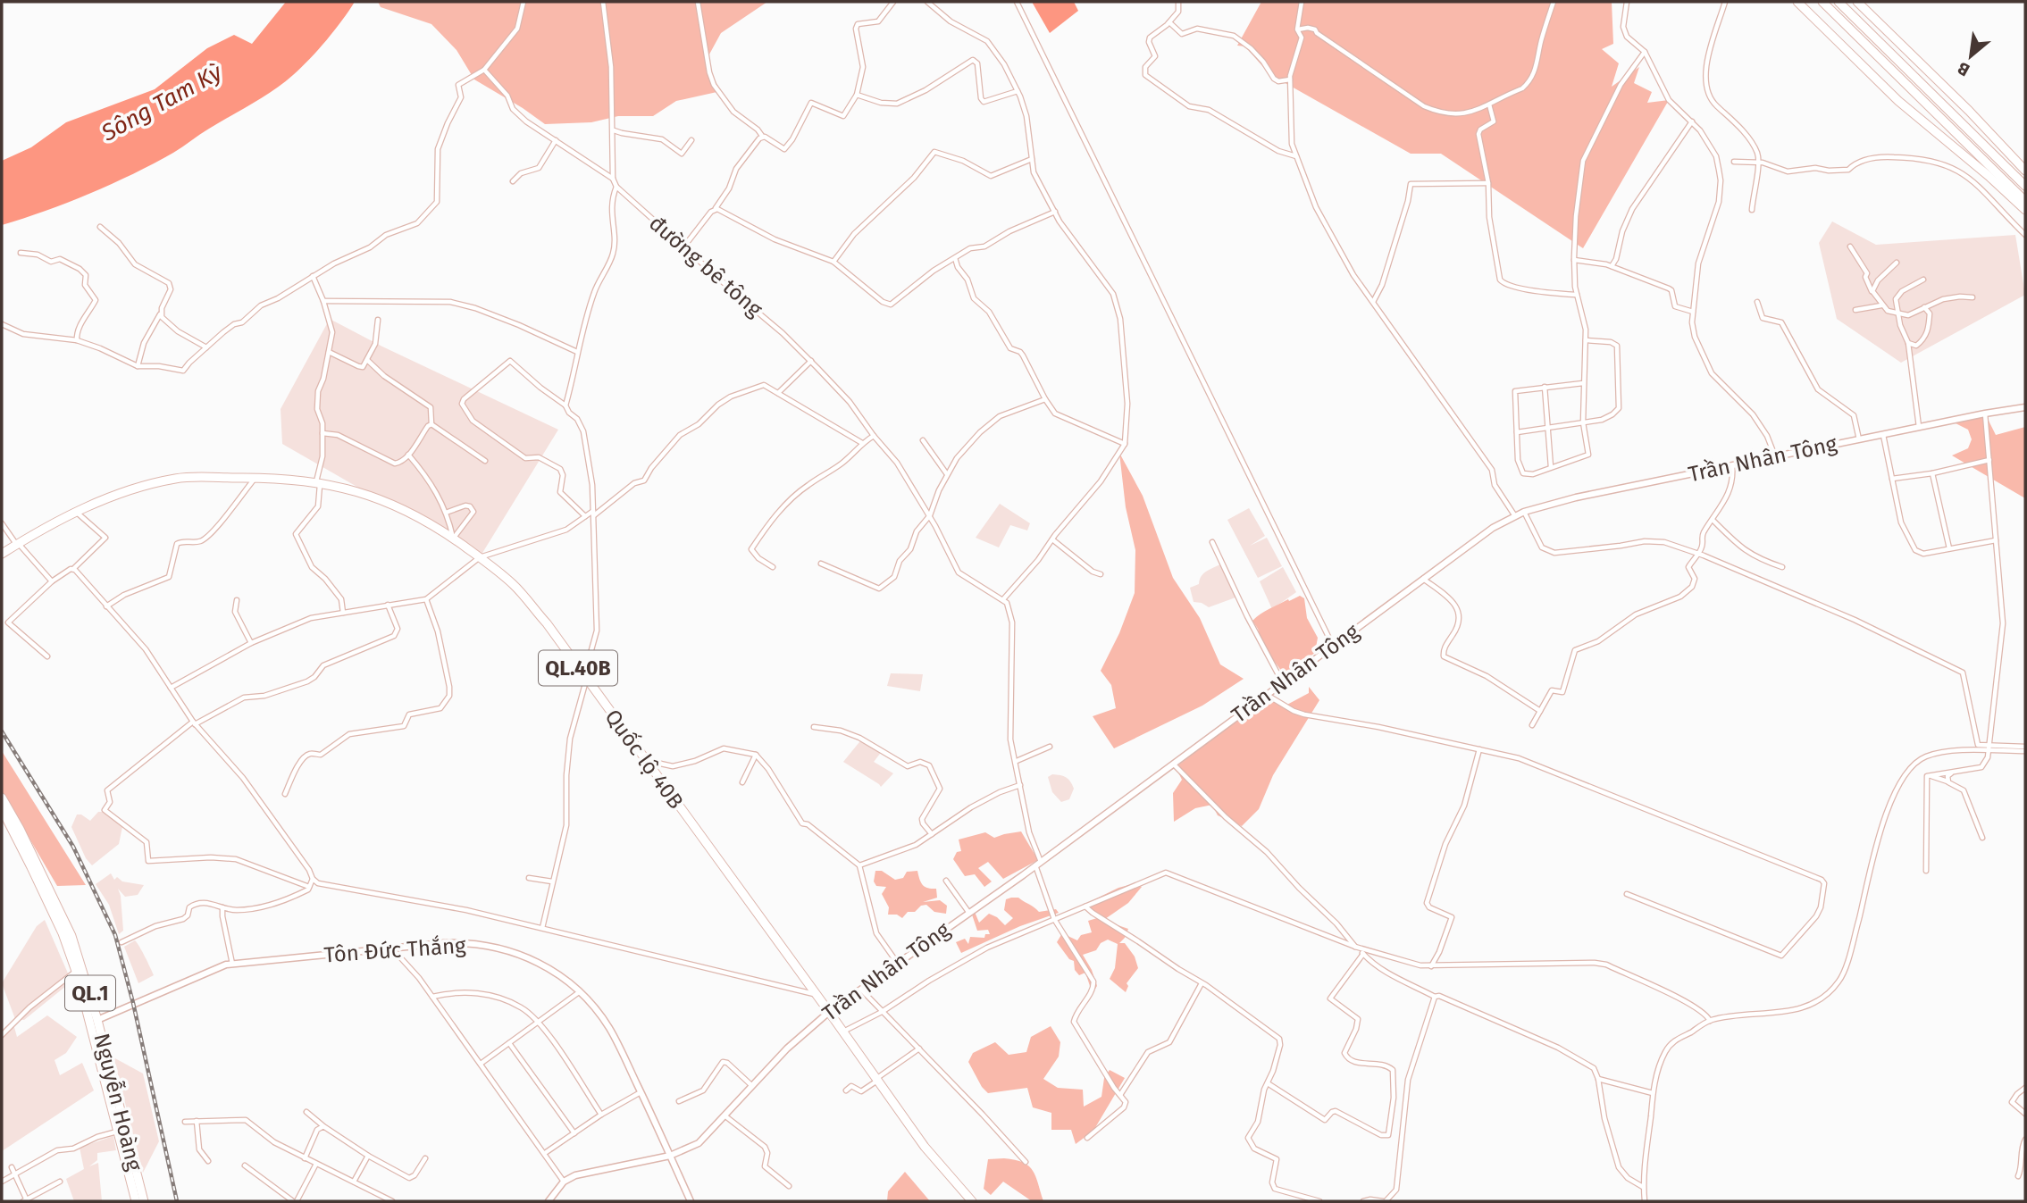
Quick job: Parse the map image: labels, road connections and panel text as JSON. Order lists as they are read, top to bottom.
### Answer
{
  "streets": {
    "highway": [
      "QL.40B",
      "Quốc lộ 40B",
      "QL.1",
      "Nguyễn Hoàng"
    ],
    "street": ["đường bê tông", "Trần Nhân Tông", "Tôn Đức Thắng"]
  },
  "crossings": [
    ["Trần Nhân Tông", "Quốc lộ 40B"],
    ["Trần Nhân Tông", "Tôn Đức Thắng"],
    ["Tôn Đức Thắng", "Nguyễn Hoàng"]
  ],
  "water": ["Sông Tam Kỳ"],
  "north": "bottom left"
}
